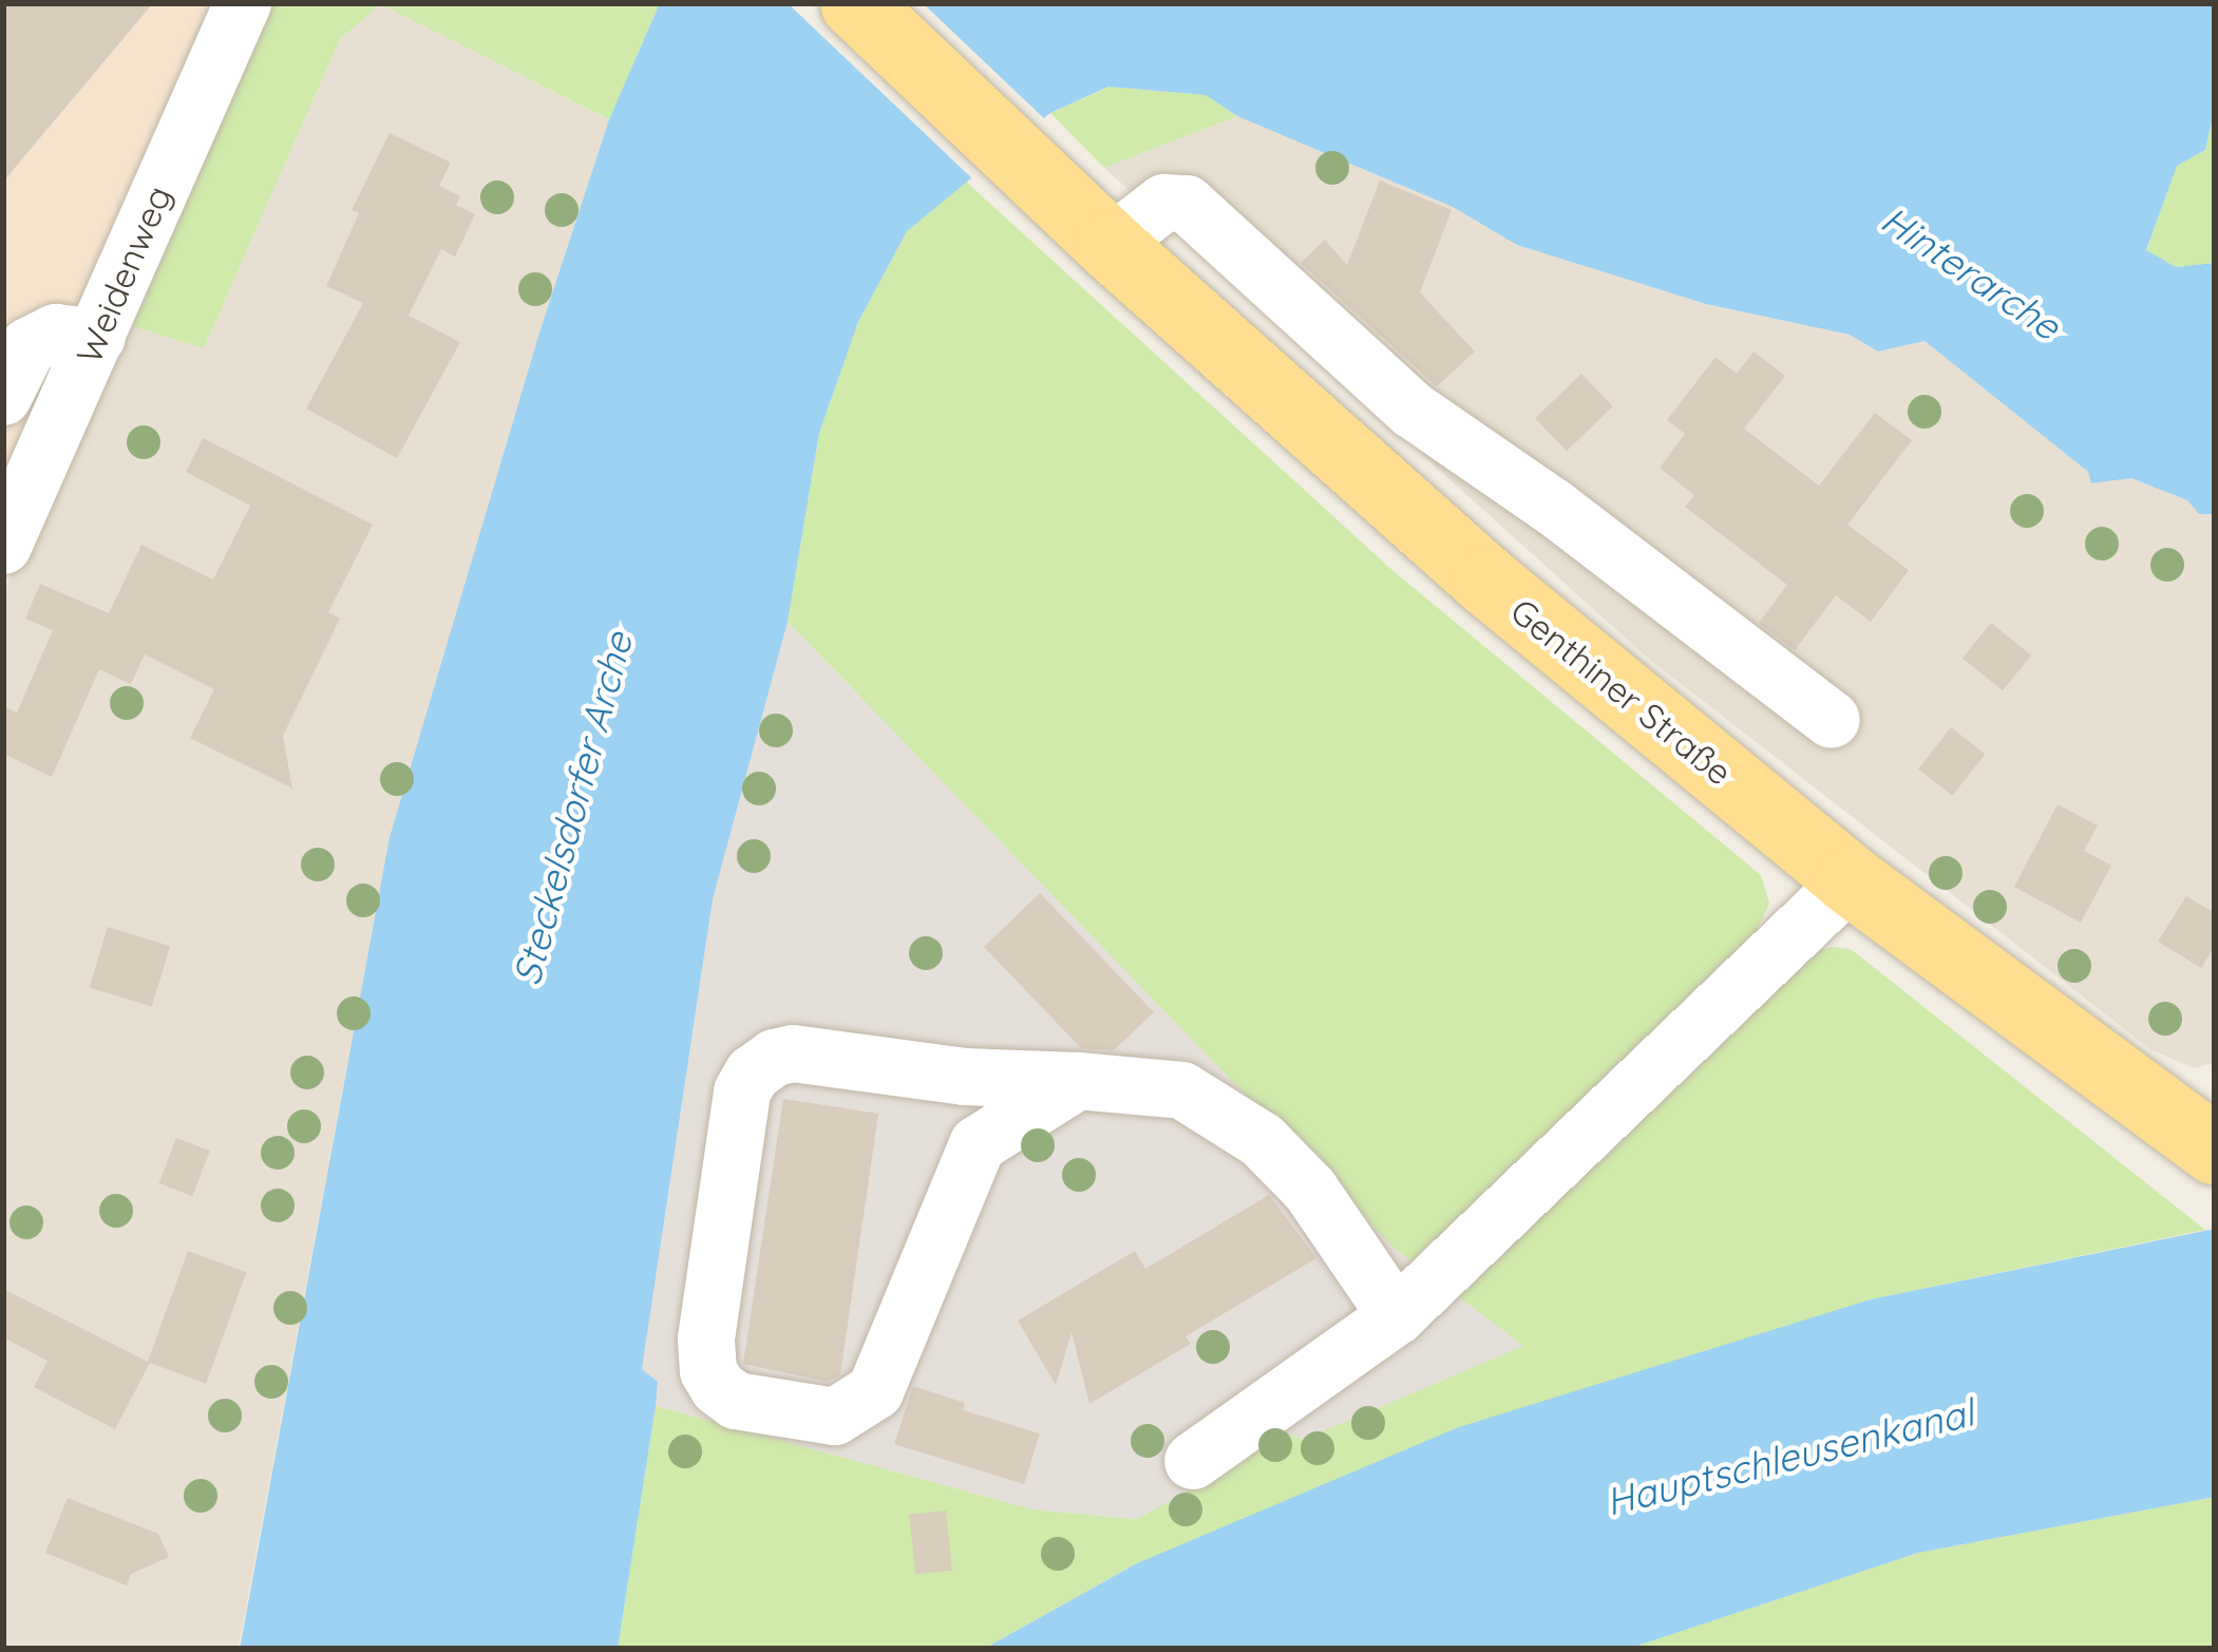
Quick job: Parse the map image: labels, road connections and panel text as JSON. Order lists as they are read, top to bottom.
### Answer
{
  "streets": {
    "main road": ["Genthiner Straße"],
    "street": ["Weidenweg"]
  },
  "water": ["Hinterarche", "Steckelsdorfer Arche", "Hauptschleusenkanal"]
}
